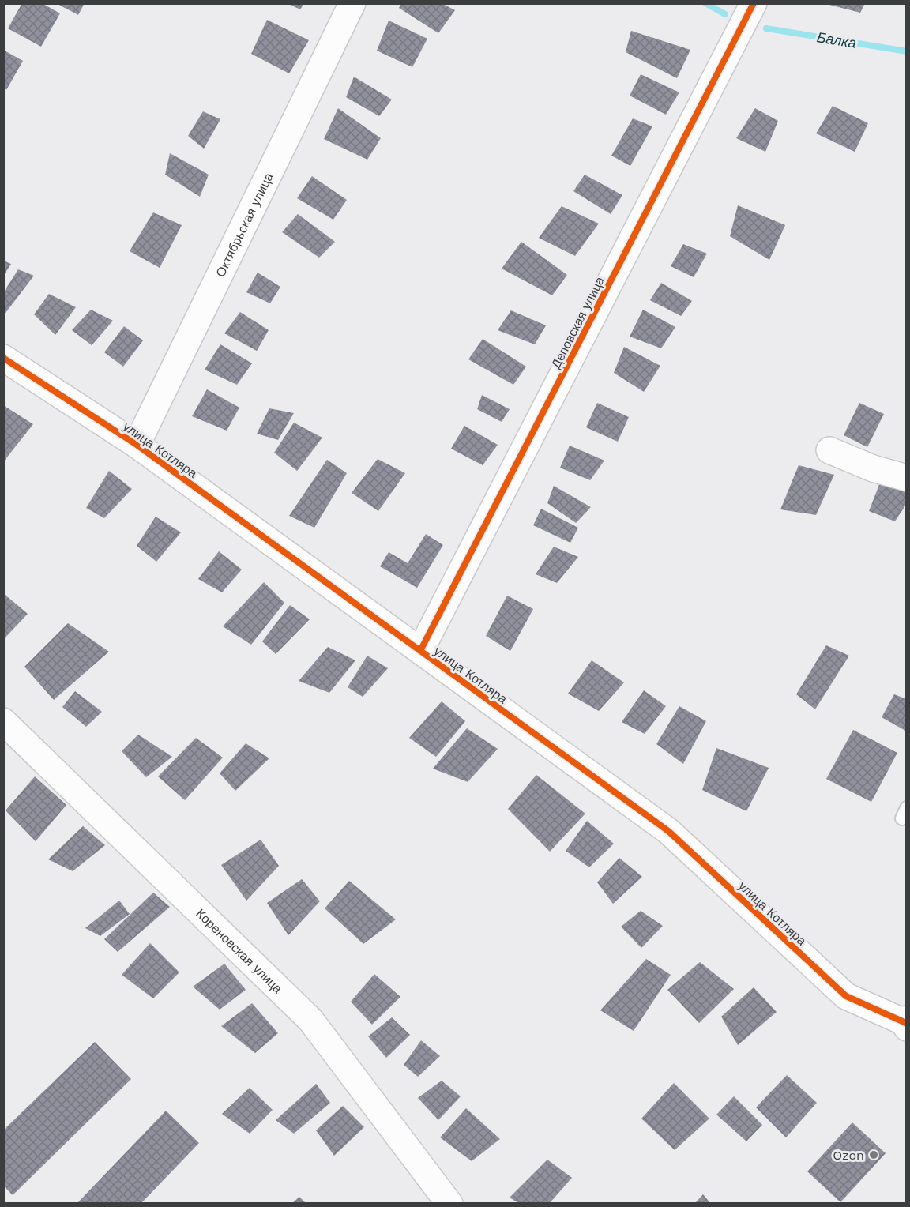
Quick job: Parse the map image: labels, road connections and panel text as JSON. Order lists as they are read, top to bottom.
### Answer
{
  "streets": {
    "street": [
      "Октябрьская улица",
      "Деповская улица",
      "улица Котляра",
      "Кореновская улица"
    ]
  },
  "crossings": [
    ["Октябрьская улица", "улица Котляра"],
    ["Деповская улица", "улица Котляра"]
  ],
  "water": ["Балка"],
  "places": ["Ozon"]
}
